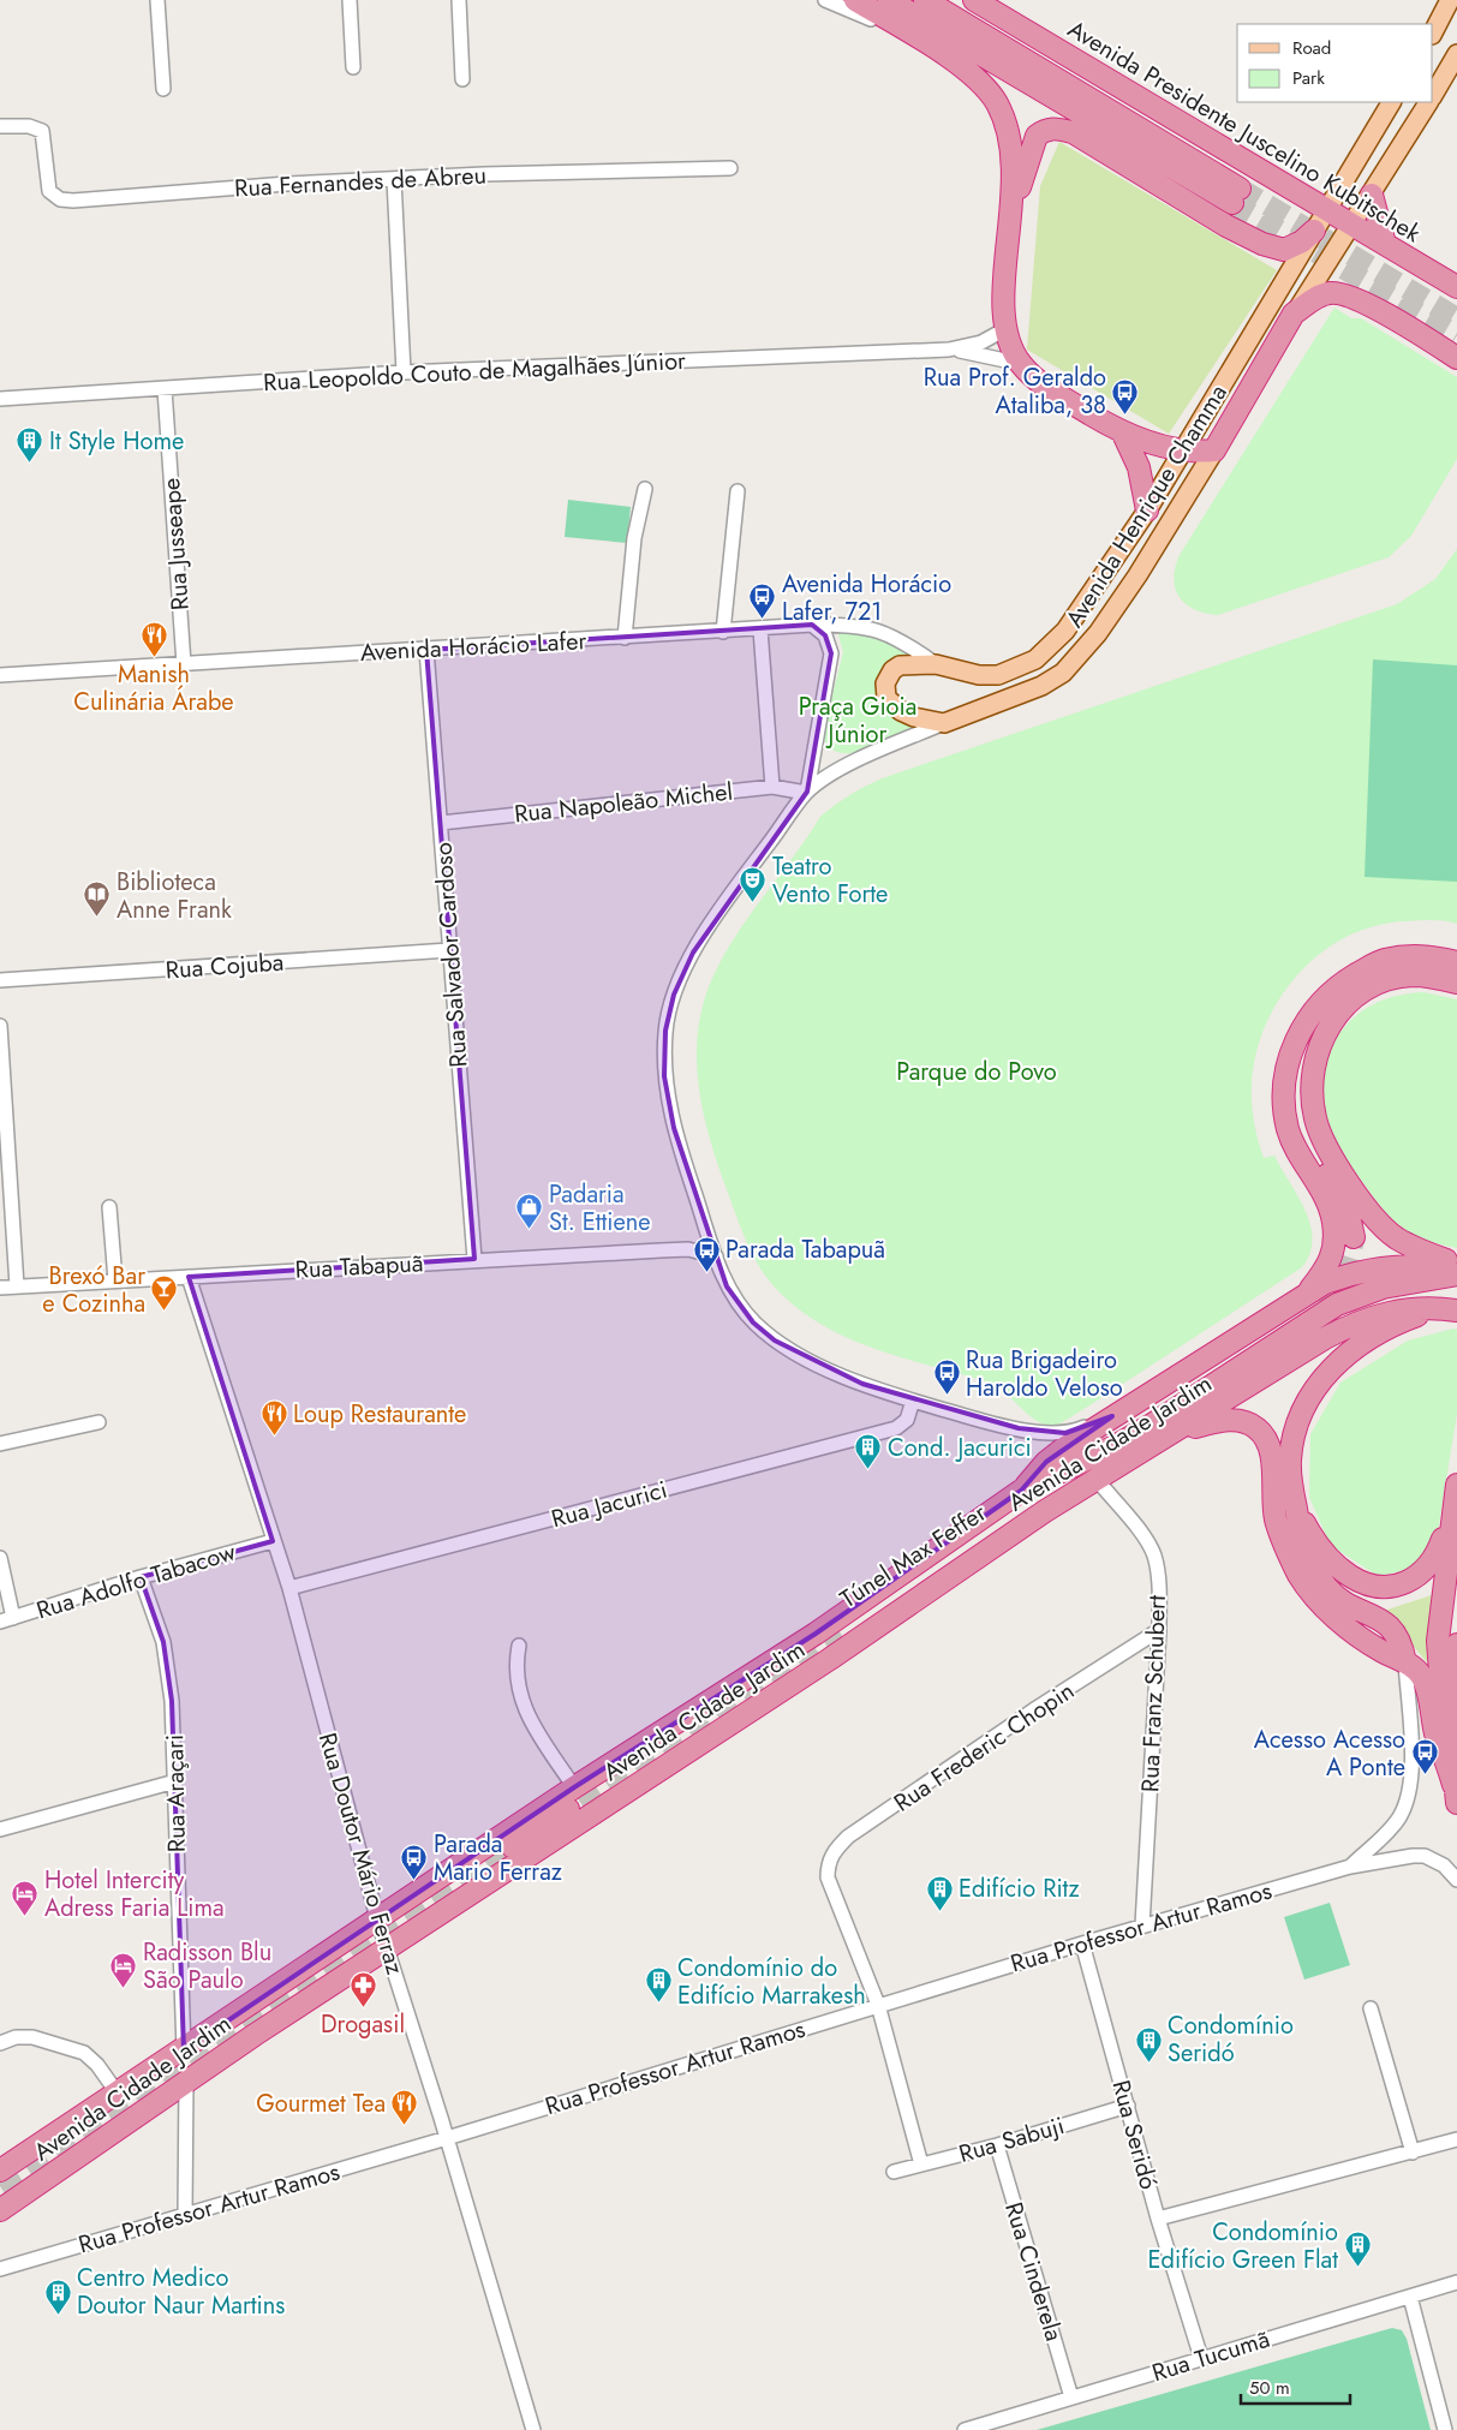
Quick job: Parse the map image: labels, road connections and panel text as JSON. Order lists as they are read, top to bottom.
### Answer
{
  "streets": {
    "highway": [
      "Avenida Presidente Juscelino Kubitschek",
      "Avenida Henrique Chamma",
      "Avenida Cidade Jardim",
      "Túnel Max Feffer"
    ],
    "street": [
      "Rua Fernandes de Abreu",
      "Rua Leopoldo Couto de Magalhães Júnior",
      "Rua Jusseape",
      "Avenida Horácio Lafer",
      "Rua Napoleão Michel",
      "Rua Salvador Cardoso",
      "Rua Cojuba",
      "Rua Tabapuã",
      "Rua Jacurici",
      "Rua Adolfo Tabacow",
      "Rua Franz Schubert",
      "Rua Frederic Chopin",
      "Rua Araçari",
      "Rua Doutor Mário Ferraz",
      "Rua Professor Artur Ramos",
      "Rua Seridó",
      "Rua Sabuji",
      "Rua Cinderela",
      "Rua Tucumã"
    ]
  },
  "crossings": [
    ["Avenida Presidente Juscelino Kubitschek", "Avenida Henrique Chamma"],
    ["Rua Leopoldo Couto de Magalhães Júnior", "Rua Jusseape"],
    ["Avenida Henrique Chamma", "Avenida Horácio Lafer"],
    ["Rua Jusseape", "Avenida Horácio Lafer"],
    ["Avenida Horácio Lafer", "Rua Salvador Cardoso"],
    ["Rua Napoleão Michel", "Rua Salvador Cardoso"],
    ["Rua Salvador Cardoso", "Rua Cojuba"],
    ["Rua Salvador Cardoso", "Rua Tabapuã"],
    ["Rua Tabapuã", "Rua Doutor Mário Ferraz"],
    ["Avenida Cidade Jardim", "Túnel Max Feffer"],
    ["Avenida Cidade Jardim", "Rua Franz Schubert"],
    ["Avenida Cidade Jardim", "Rua Araçari"],
    ["Avenida Cidade Jardim", "Rua Doutor Mário Ferraz"],
    ["Rua Jacurici", "Rua Doutor Mário Ferraz"],
    ["Rua Adolfo Tabacow", "Rua Araçari"],
    ["Rua Adolfo Tabacow", "Rua Doutor Mário Ferraz"],
    ["Rua Franz Schubert", "Rua Frederic Chopin"],
    ["Rua Franz Schubert", "Rua Professor Artur Ramos"],
    ["Rua Frederic Chopin", "Rua Professor Artur Ramos"],
    ["Rua Doutor Mário Ferraz", "Rua Professor Artur Ramos"],
    ["Rua Professor Artur Ramos", "Rua Seridó"],
    ["Rua Seridó", "Rua Sabuji"],
    ["Rua Seridó", "Rua Tucumã"],
    ["Rua Sabuji", "Rua Cinderela"],
    ["Rua Cinderela", "Rua Tucumã"]
  ],
  "parks": ["Praça Gioia Júnior", "Parque do Povo"],
  "places": {
    "bus stop": [
      "Rua Prof. Geraldo Ataliba, 38",
      "Avenida Horácio Lafer, 721",
      "Parada Tabapuã",
      "Rua Brigadeiro Haroldo Veloso",
      "Acesso Acesso A Ponte",
      "Parada Mario Ferraz"
    ],
    "building": [
      "It Style Home",
      "Cond. Jacurici",
      "Edifício Ritz",
      "Condomínio do Edifício Marrakesh",
      "Condomínio Seridó",
      "Condomínio Edifício Green Flat",
      "Centro Medico Doutor Naur Martins"
    ],
    "restaurant": ["Manish Culinária Árabe", "Loup Restaurante", "Gourmet Tea"],
    "theatre": ["Teatro Vento Forte"],
    "library": ["Biblioteca Anne Frank"],
    "shop": ["Padaria St. Ettiene"],
    "bar": ["Brexó Bar e Cozinha"],
    "hotel": ["Hotel Intercity Adress Faria Lima", "Radisson Blu São Paulo"],
    "pharmacy": ["Drogasil"]
  },
  "legend": ["Road", "Park"],
  "scale_bar": "50 m"
}
